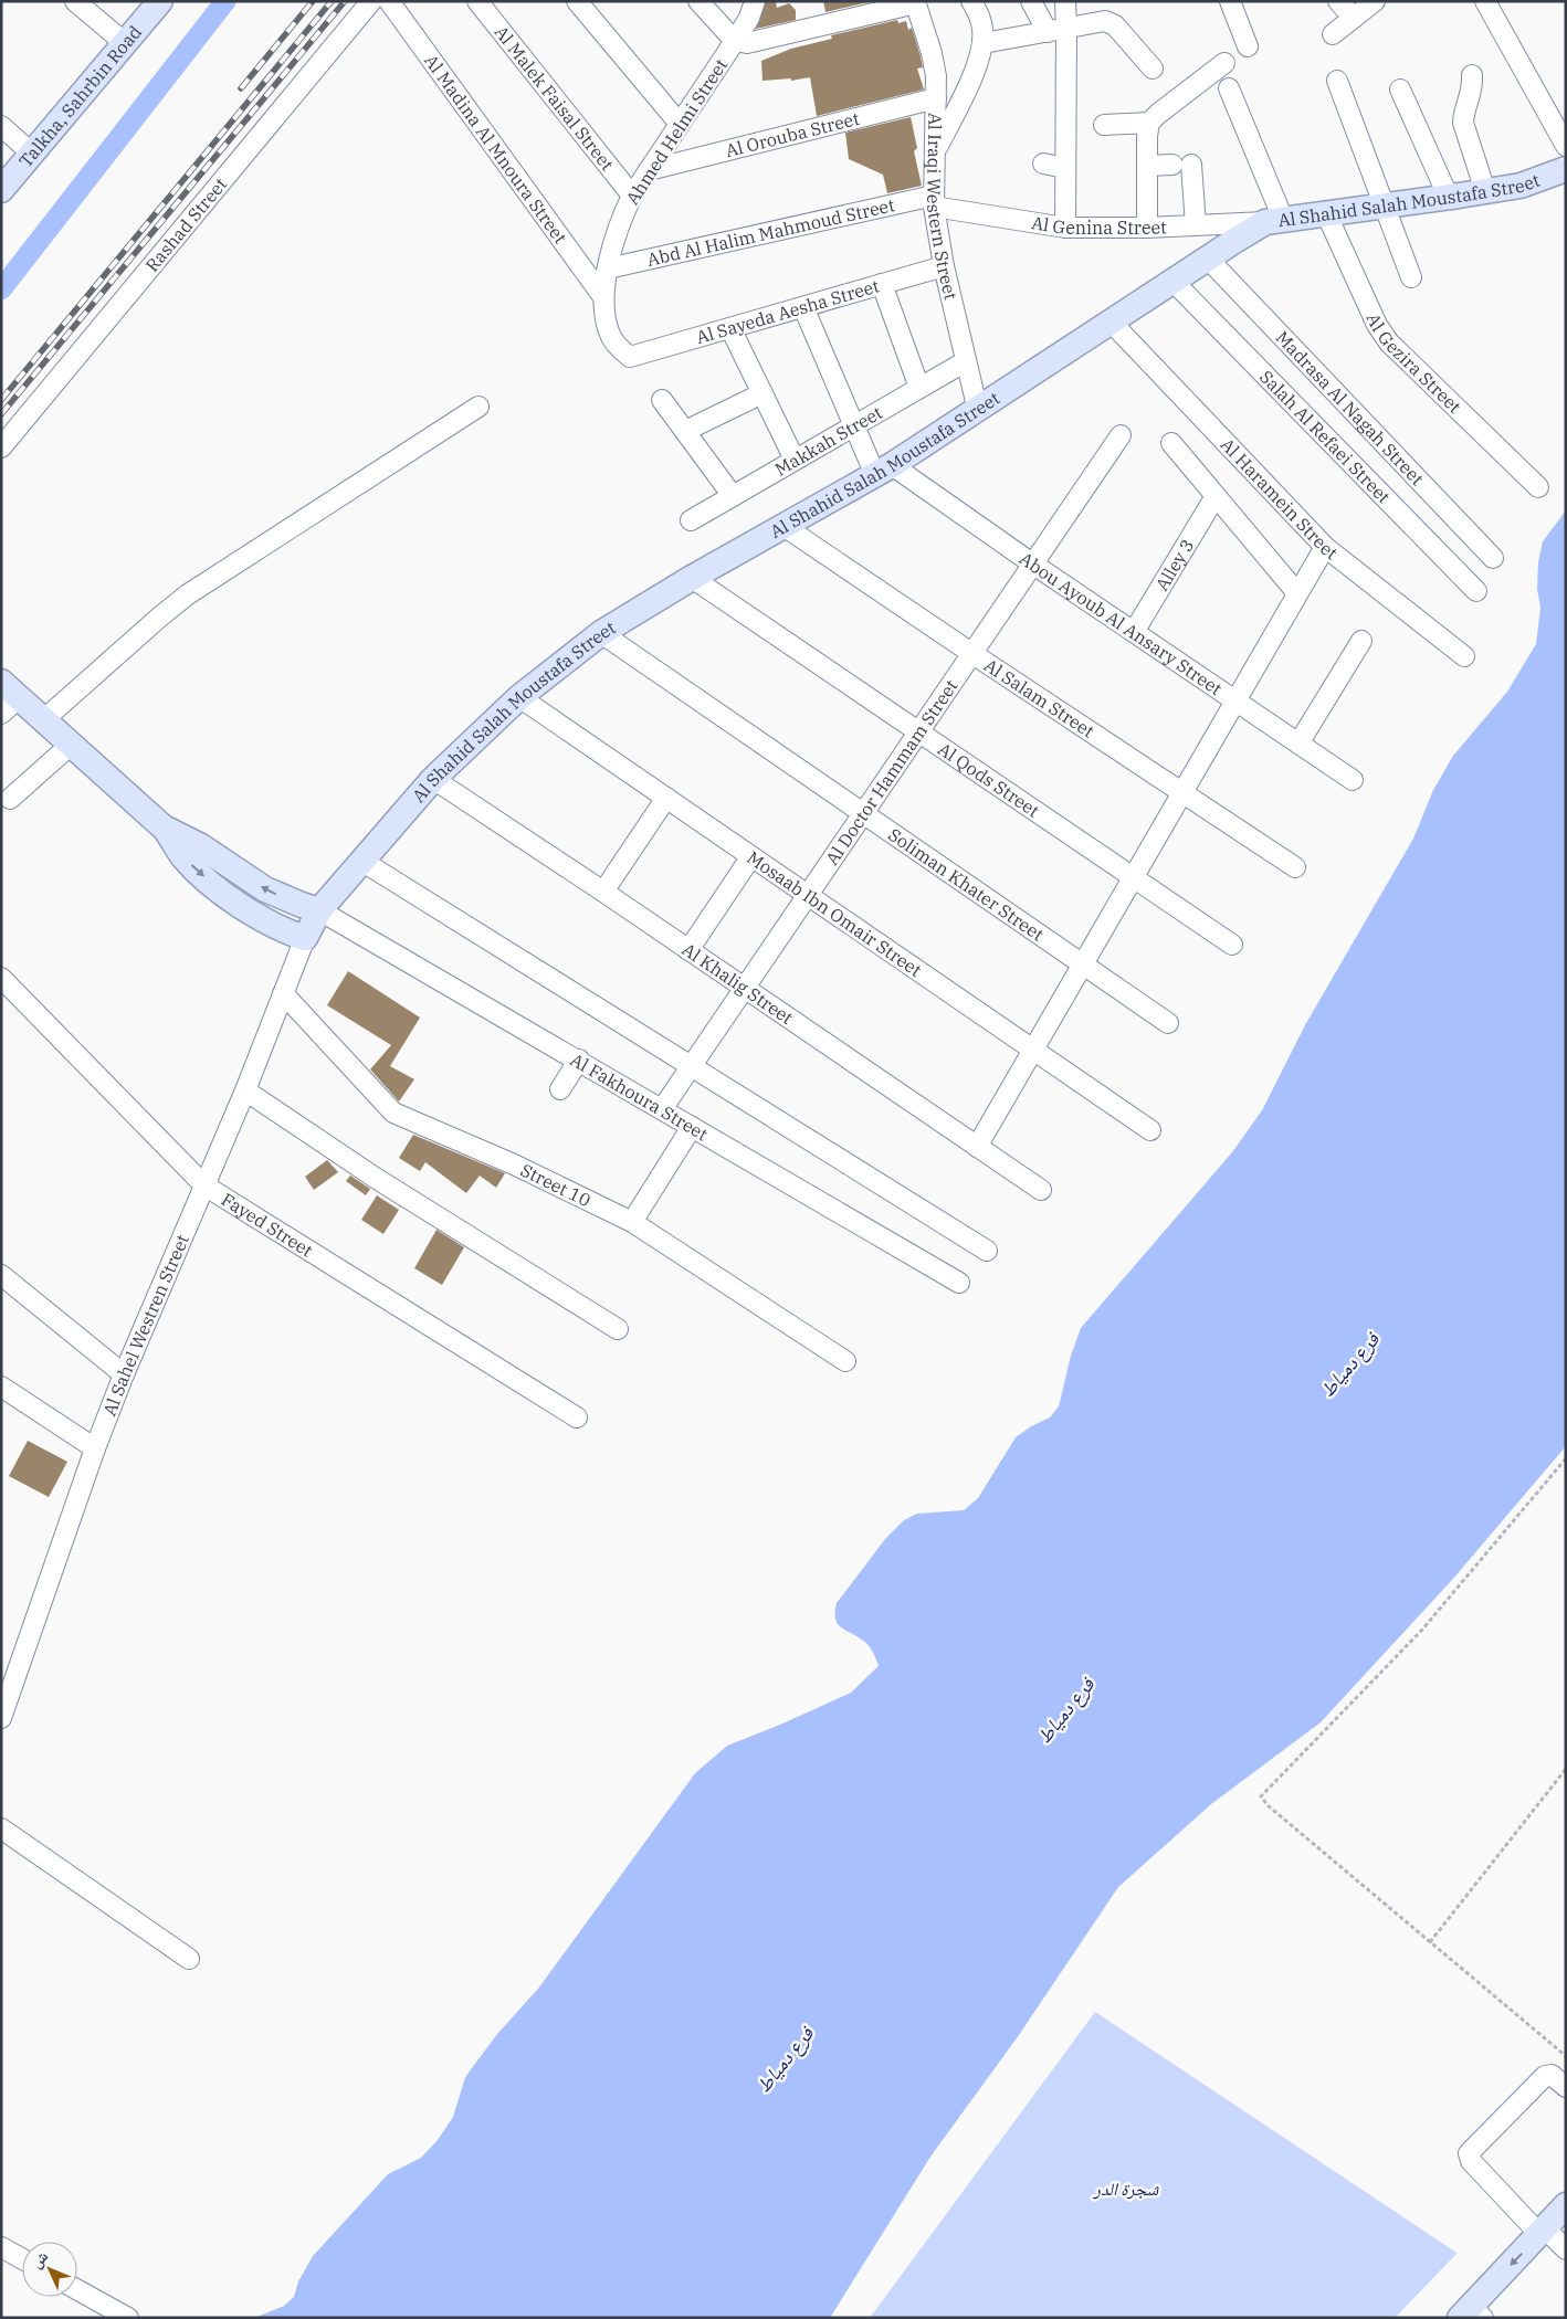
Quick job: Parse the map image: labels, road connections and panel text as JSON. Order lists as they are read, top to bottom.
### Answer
{
  "streets": {
    "main road": ["Talkha, Sahrbin Road", "Al Shahid Salah Moustafa Street"],
    "street": [
      "Al Malek Faisal Street",
      "Ahmed Helmi Street",
      "Al Orouba Street",
      "Al Madina Al Mnoura Street",
      "Al Iraqi Western Street",
      "Al Genina Street",
      "Rashad Street",
      "Abd Al Halim Mahmoud Street",
      "Al Sayeda Aesha Street",
      "Al Gezira Street",
      "Madrasa Al Nagah Street",
      "Salah Al Refaei Street",
      "Makkah Street",
      "Al Haramein Street",
      "Alley 3",
      "Abou Ayoub Al Ansary Street",
      "Al Salam Street",
      "Al Doctor Hammam Street",
      "Al Qods Street",
      "Soliman Khater Street",
      "Mosaab Ibn Omair Street",
      "Al Khalig Street",
      "Al Fakhoura Street",
      "Street 10",
      "Fayed Street",
      "Al Sahel Westren Street"
    ]
  },
  "crossings": [
    ["Al Malek Faisal Street", "Ahmed Helmi Street"],
    ["Ahmed Helmi Street", "Al Orouba Street"],
    ["Ahmed Helmi Street", "Al Madina Al Mnoura Street"],
    ["Ahmed Helmi Street", "Abd Al Halim Mahmoud Street"],
    ["Ahmed Helmi Street", "Al Sayeda Aesha Street"],
    ["Al Orouba Street", "Al Iraqi Western Street"],
    ["Al Shahid Salah Moustafa Street", "Al Iraqi Western Street"],
    ["Al Shahid Salah Moustafa Street", "Al Genina Street"],
    ["Al Shahid Salah Moustafa Street", "Al Gezira Street"],
    ["Al Shahid Salah Moustafa Street", "Madrasa Al Nagah Street"],
    ["Al Shahid Salah Moustafa Street", "Salah Al Refaei Street"],
    ["Al Shahid Salah Moustafa Street", "Al Haramein Street"],
    ["Al Shahid Salah Moustafa Street", "Abou Ayoub Al Ansary Street"],
    ["Al Shahid Salah Moustafa Street", "Al Salam Street"],
    ["Al Shahid Salah Moustafa Street", "Al Qods Street"],
    ["Al Shahid Salah Moustafa Street", "Soliman Khater Street"],
    ["Al Shahid Salah Moustafa Street", "Mosaab Ibn Omair Street"],
    ["Al Shahid Salah Moustafa Street", "Al Khalig Street"],
    ["Al Shahid Salah Moustafa Street", "Al Fakhoura Street"],
    ["Al Shahid Salah Moustafa Street", "Al Sahel Westren Street"],
    ["Al Iraqi Western Street", "Al Genina Street"],
    ["Al Iraqi Western Street", "Abd Al Halim Mahmoud Street"],
    ["Al Iraqi Western Street", "Al Sayeda Aesha Street"],
    ["Al Iraqi Western Street", "Makkah Street"],
    ["Al Genina Street", "Abd Al Halim Mahmoud Street"],
    ["Alley 3", "Abou Ayoub Al Ansary Street"],
    ["Abou Ayoub Al Ansary Street", "Al Doctor Hammam Street"],
    ["Al Salam Street", "Al Doctor Hammam Street"],
    ["Al Doctor Hammam Street", "Al Qods Street"],
    ["Al Doctor Hammam Street", "Soliman Khater Street"],
    ["Al Doctor Hammam Street", "Mosaab Ibn Omair Street"],
    ["Al Doctor Hammam Street", "Al Khalig Street"],
    ["Al Doctor Hammam Street", "Al Fakhoura Street"],
    ["Street 10", "Al Sahel Westren Street"],
    ["Fayed Street", "Al Sahel Westren Street"]
  ],
  "water": ["فرع دمياط"],
  "parks": ["شجرة الدر"],
  "north": "top left"
}
